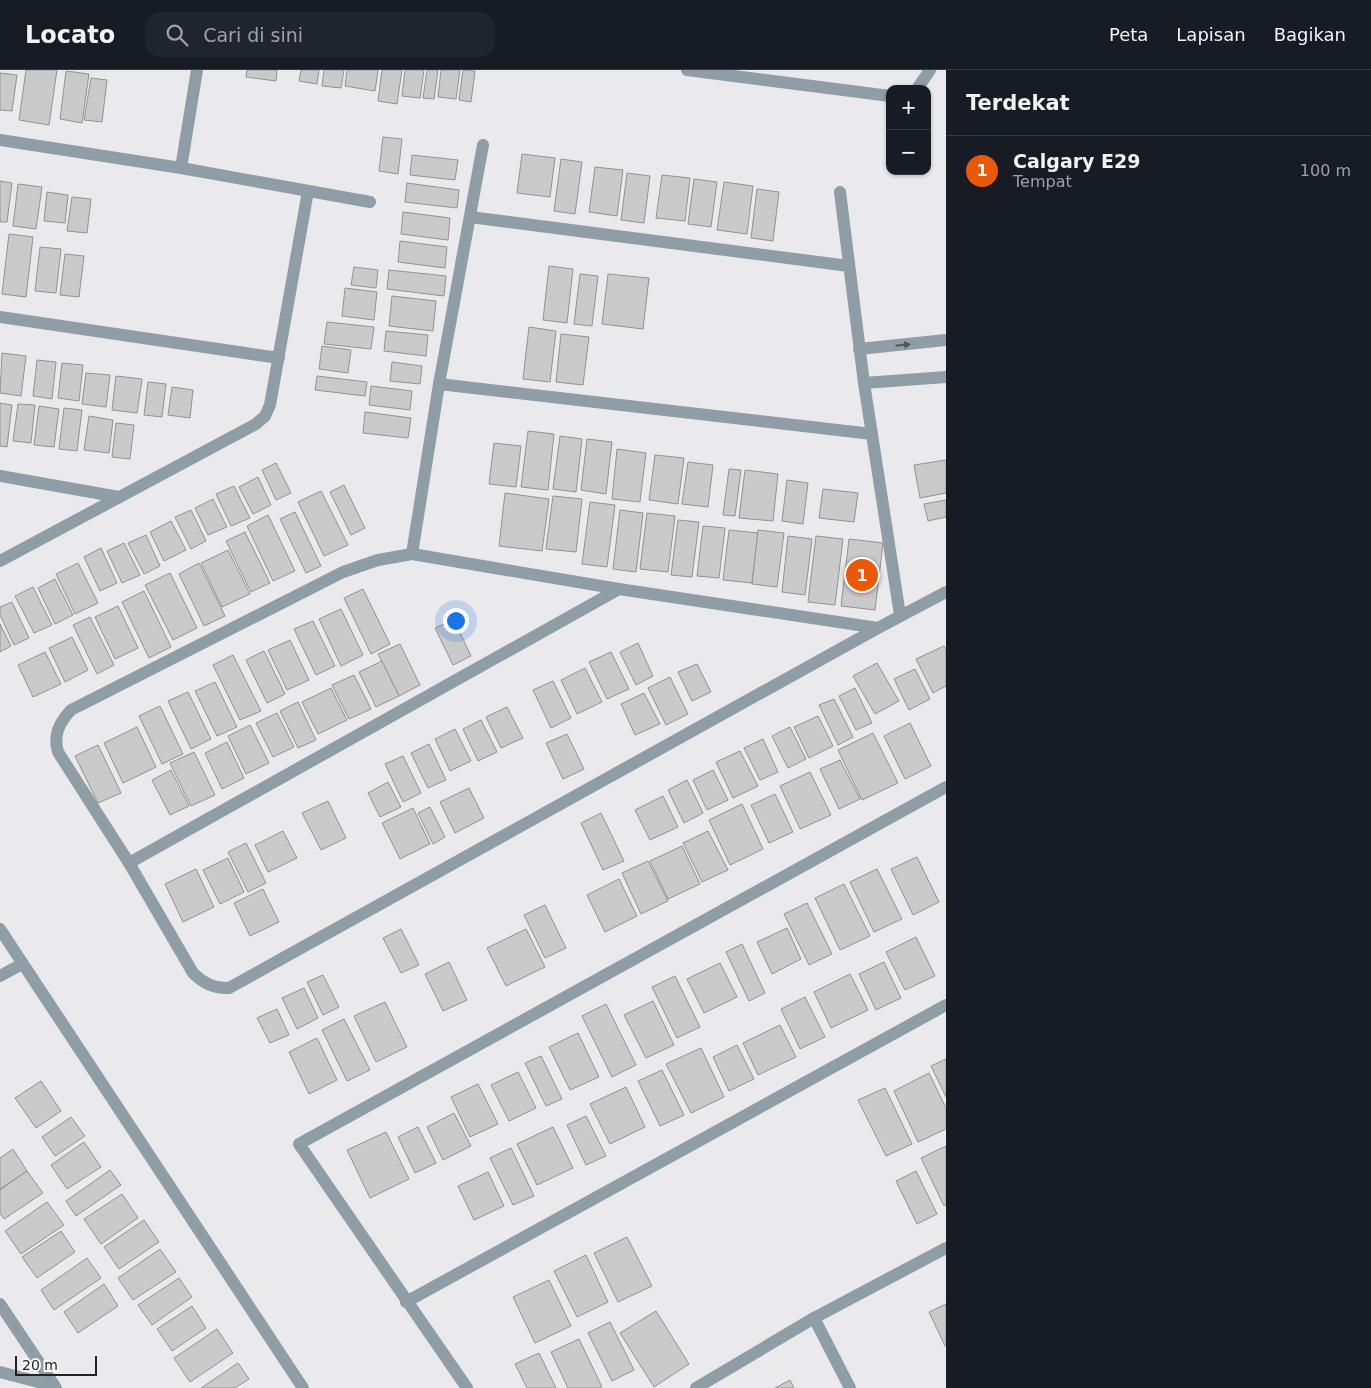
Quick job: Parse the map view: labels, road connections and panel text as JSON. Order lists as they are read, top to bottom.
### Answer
{
  "scale_bar": "20 m",
  "page": {
    "header": "Locato",
    "search": "Cari di sini",
    "nav": ["Peta", "Lapisan", "Bagikan"],
    "heading": "Terdekat",
    "map_buttons": ["+", "−"],
    "list": [
      {
        "mark": "1",
        "name": "Calgary E29",
        "note": "Tempat",
        "value": "100 m"
      }
    ],
    "pins": "1",
    "scale": "20 m"
  }
}
